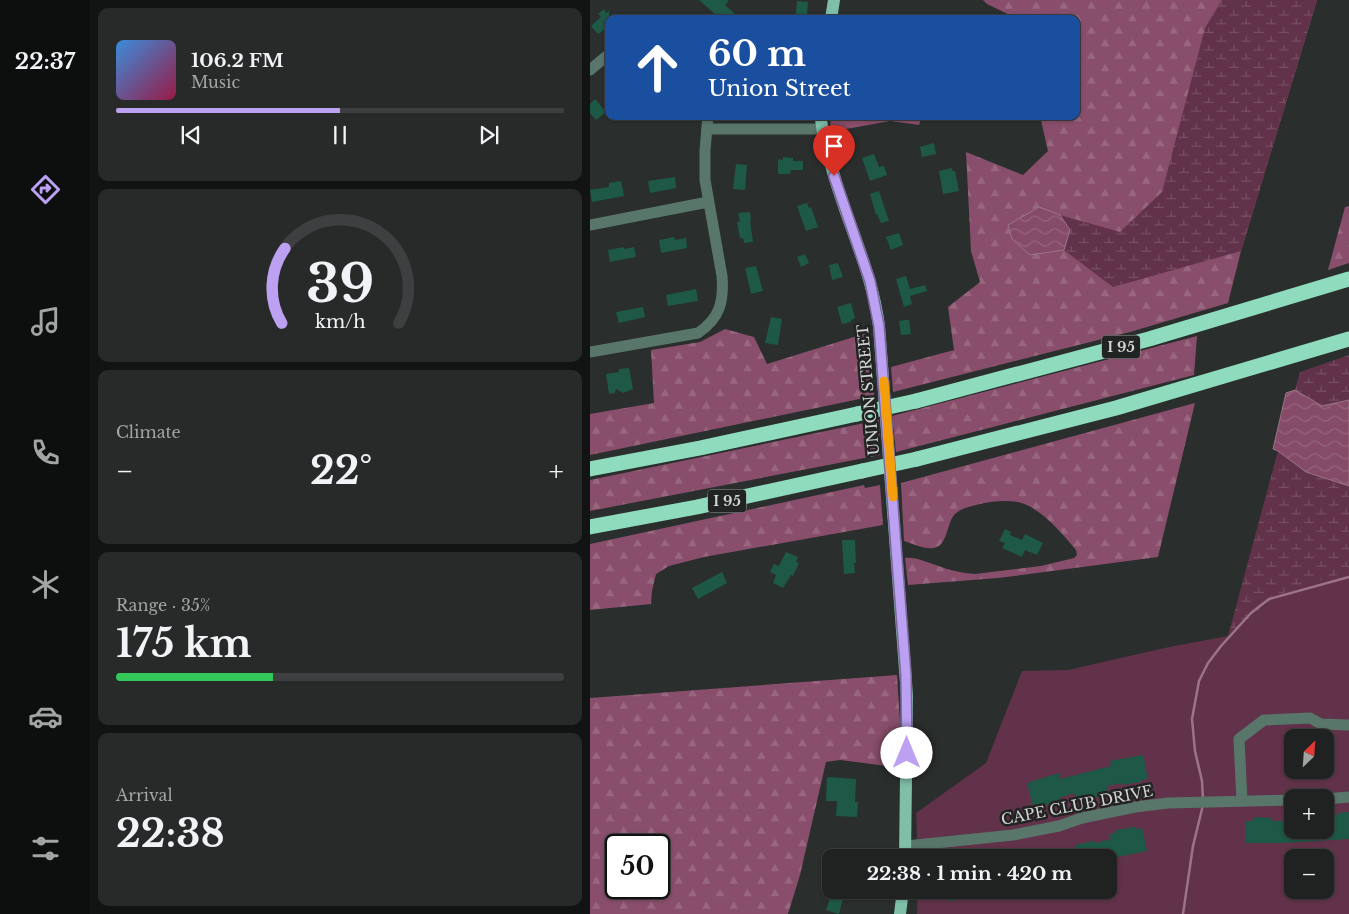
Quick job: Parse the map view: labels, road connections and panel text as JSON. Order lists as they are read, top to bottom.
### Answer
{
  "streets": {
    "highway": ["I 95"],
    "main road": ["UNION STREET"],
    "street": ["CAPE CLUB DRIVE"]
  },
  "north": "top right",
  "page": {
    "tabs": "22:37",
    "turn": ["60 m", "Union Street"],
    "song": ["106.2 FM", "Music"],
    "tile": [
      "Climate",
      ["Range · 35%", "175 km"],
      ["Arrival", "22:38"]
    ],
    "heat": ["−", "22°", "+"],
    "map_buttons": ["+", "−"],
    "limit": "50",
    "trip": "22:38 · 1 min · 420 m",
    "gauge": ["39", "km/h"]
  }
}
